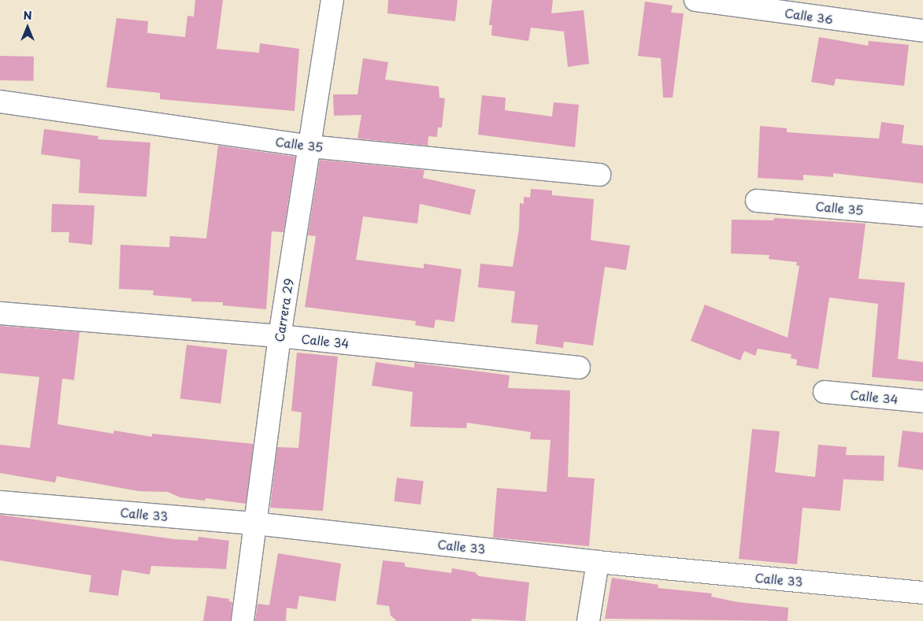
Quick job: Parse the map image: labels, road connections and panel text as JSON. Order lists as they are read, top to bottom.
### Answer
{
  "streets": {
    "street": [
      "Calle 36",
      "Calle 35",
      "Carrera 29",
      "Calle 34",
      "Calle 33"
    ]
  },
  "crossings": [
    ["Calle 35", "Carrera 29"],
    ["Carrera 29", "Calle 34"],
    ["Carrera 29", "Calle 33"]
  ],
  "north": "top"
}
